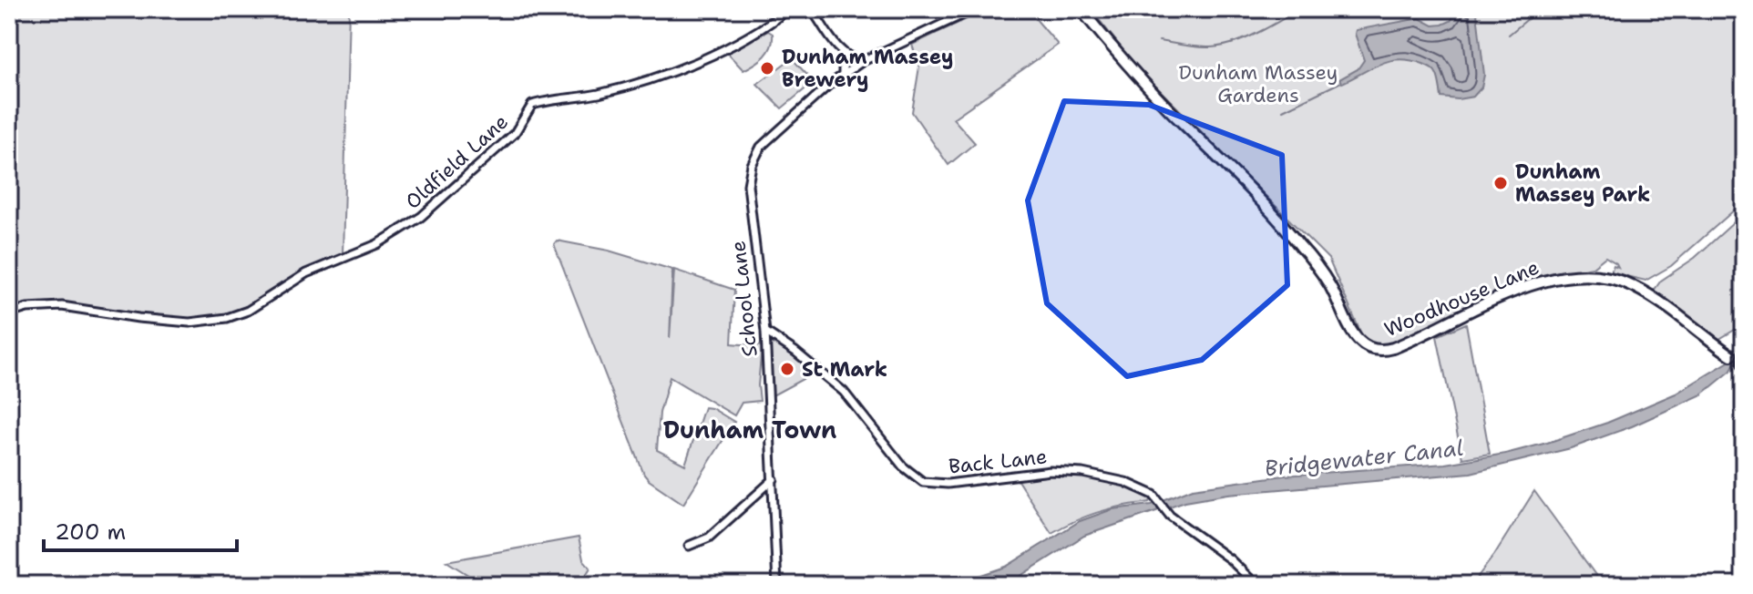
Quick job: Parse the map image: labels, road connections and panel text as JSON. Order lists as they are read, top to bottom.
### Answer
{
  "streets": {
    "main road": ["Woodhouse Lane"],
    "street": ["Oldfield Lane", "School Lane", "Back Lane"]
  },
  "crossings": [
    ["School Lane", "Back Lane"]
  ],
  "districts": ["Dunham Town"],
  "water": ["Bridgewater Canal"],
  "parks": ["Dunham Massey Gardens"],
  "places": ["Dunham Massey Brewery", "Dunham Massey Park", "St Mark"],
  "scale_bar": "200 m"
}
